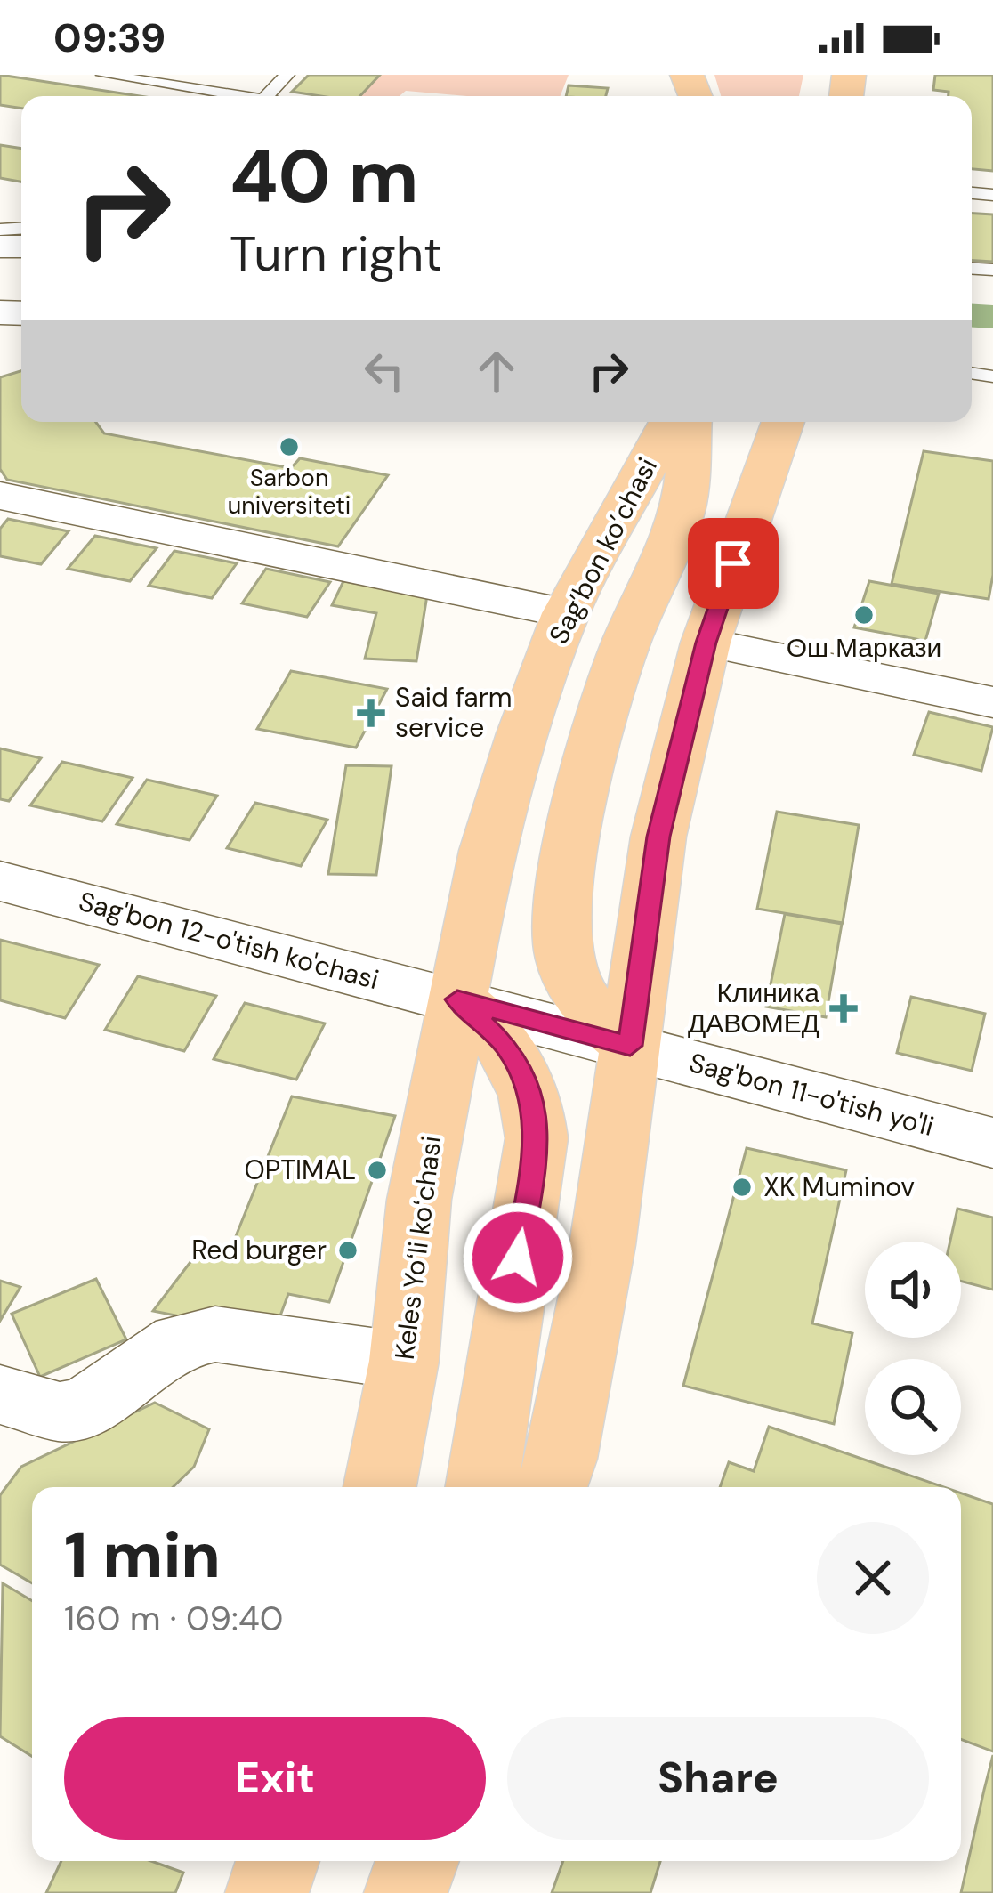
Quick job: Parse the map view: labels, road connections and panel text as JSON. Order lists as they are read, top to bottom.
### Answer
{
  "streets": {
    "main road": [
      "Sag’bon ko’chasi",
      "Sag'bon 12-o'tish ko'chasi",
      "Sag'bon 11-o'tish yo'li",
      "Keles Yoʻli koʻchasi"
    ]
  },
  "crossings": [
    ["Sag’bon ko’chasi", "Sag'bon 12-o'tish ko'chasi"],
    ["Sag’bon ko’chasi", "Keles Yoʻli koʻchasi"],
    ["Sag'bon 12-o'tish ko'chasi", "Sag'bon 11-o'tish yo'li"],
    ["Sag'bon 12-o'tish ko'chasi", "Keles Yoʻli koʻchasi"]
  ],
  "places": {
    "other": [
      "Sarbon universiteti",
      "Ош Маркази",
      "OPTIMAL",
      "XK Muminov",
      "Red burger"
    ],
    "health": ["Said farm service", "Клиника ДАВОМЕД"]
  },
  "page": {
    "status": "09:39",
    "turn": ["40 m", "Turn right"],
    "heading": ["1 min", "160 m · 09:40"],
    "buttons": ["Exit", "Share"]
  }
}
